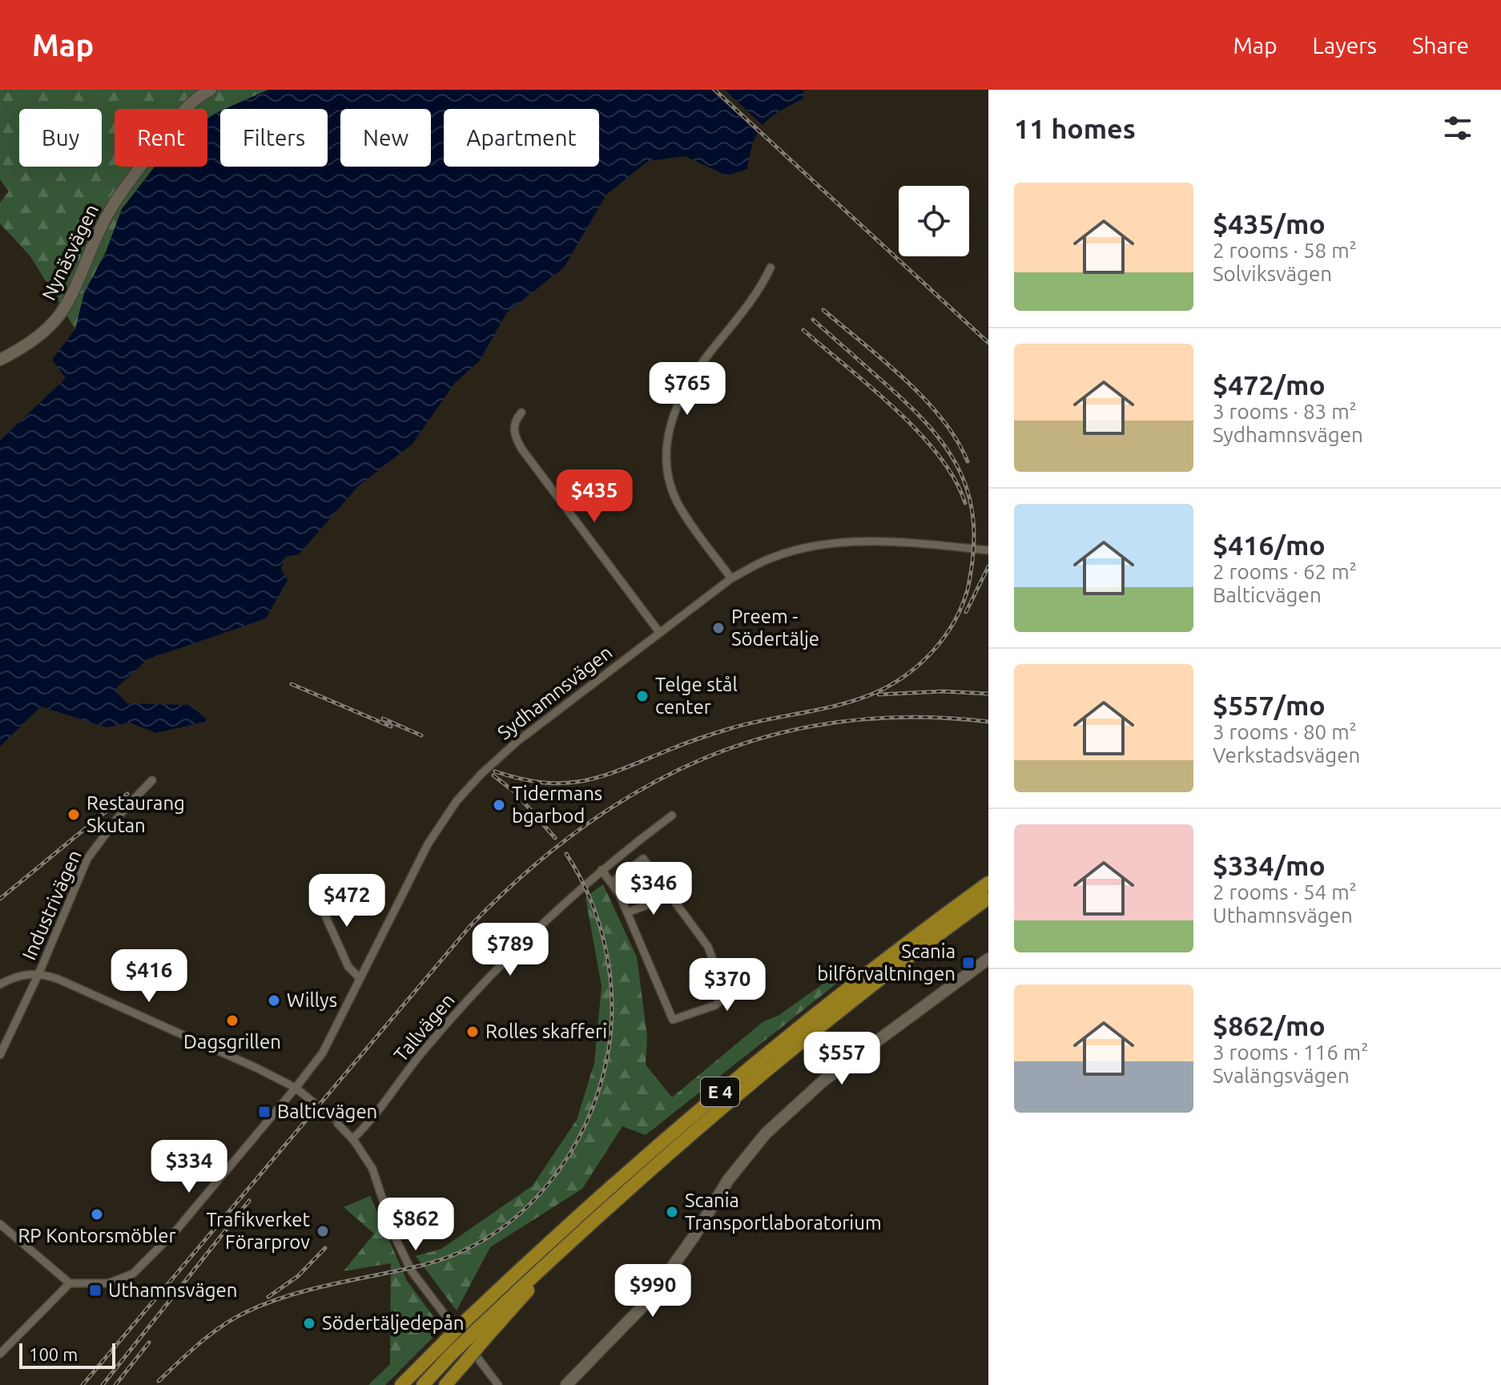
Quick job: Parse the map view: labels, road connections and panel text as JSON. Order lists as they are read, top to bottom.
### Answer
{
  "streets": {
    "highway": ["E 4"],
    "main road": ["Nynäsvägen"],
    "street": ["Sydhamnsvägen", "Industrivägen", "Tallvägen"]
  },
  "places": {
    "other": [
      "Preem - Södertälje",
      "Telge stål center",
      "Tidermans bgarbod",
      "Restaurang Skutan",
      "Willys",
      "Dagsgrillen",
      "Rolles skafferi",
      "Scania Transportlaboratorium",
      "RP Kontorsmöbler",
      "Trafikverket Förarprov",
      "Södertäljedepån"
    ],
    "transit": ["Scania bilförvaltningen", "Balticvägen", "Uthamnsvägen"]
  },
  "scale_bar": "100 m",
  "page": {
    "header": "Map",
    "nav": ["Map", "Layers", "Share"],
    "heading": "11 homes",
    "chip": [
      "Buy",
      "Rent",
      "Filters",
      "New",
      "Apartment"
    ],
    "list": [
      {
        "name": "$435/mo",
        "note": "2 rooms · 58 m² · Solviksvägen"
      },
      {
        "name": "$472/mo",
        "note": "3 rooms · 83 m² · Sydhamnsvägen"
      },
      {
        "name": "$416/mo",
        "note": "2 rooms · 62 m² · Balticvägen"
      },
      {
        "name": "$557/mo",
        "note": "3 rooms · 80 m² · Verkstadsvägen"
      },
      {
        "name": "$334/mo",
        "note": "2 rooms · 54 m² · Uthamnsvägen"
      },
      {
        "name": "$862/mo",
        "note": "3 rooms · 116 m² · Svalängsvägen"
      }
    ],
    "price": [
      "$765",
      "$435",
      "$346",
      "$472",
      "$789",
      "$416",
      "$370",
      "$557",
      "$334",
      "$862",
      "$990"
    ],
    "scale": "100 m"
  }
}
